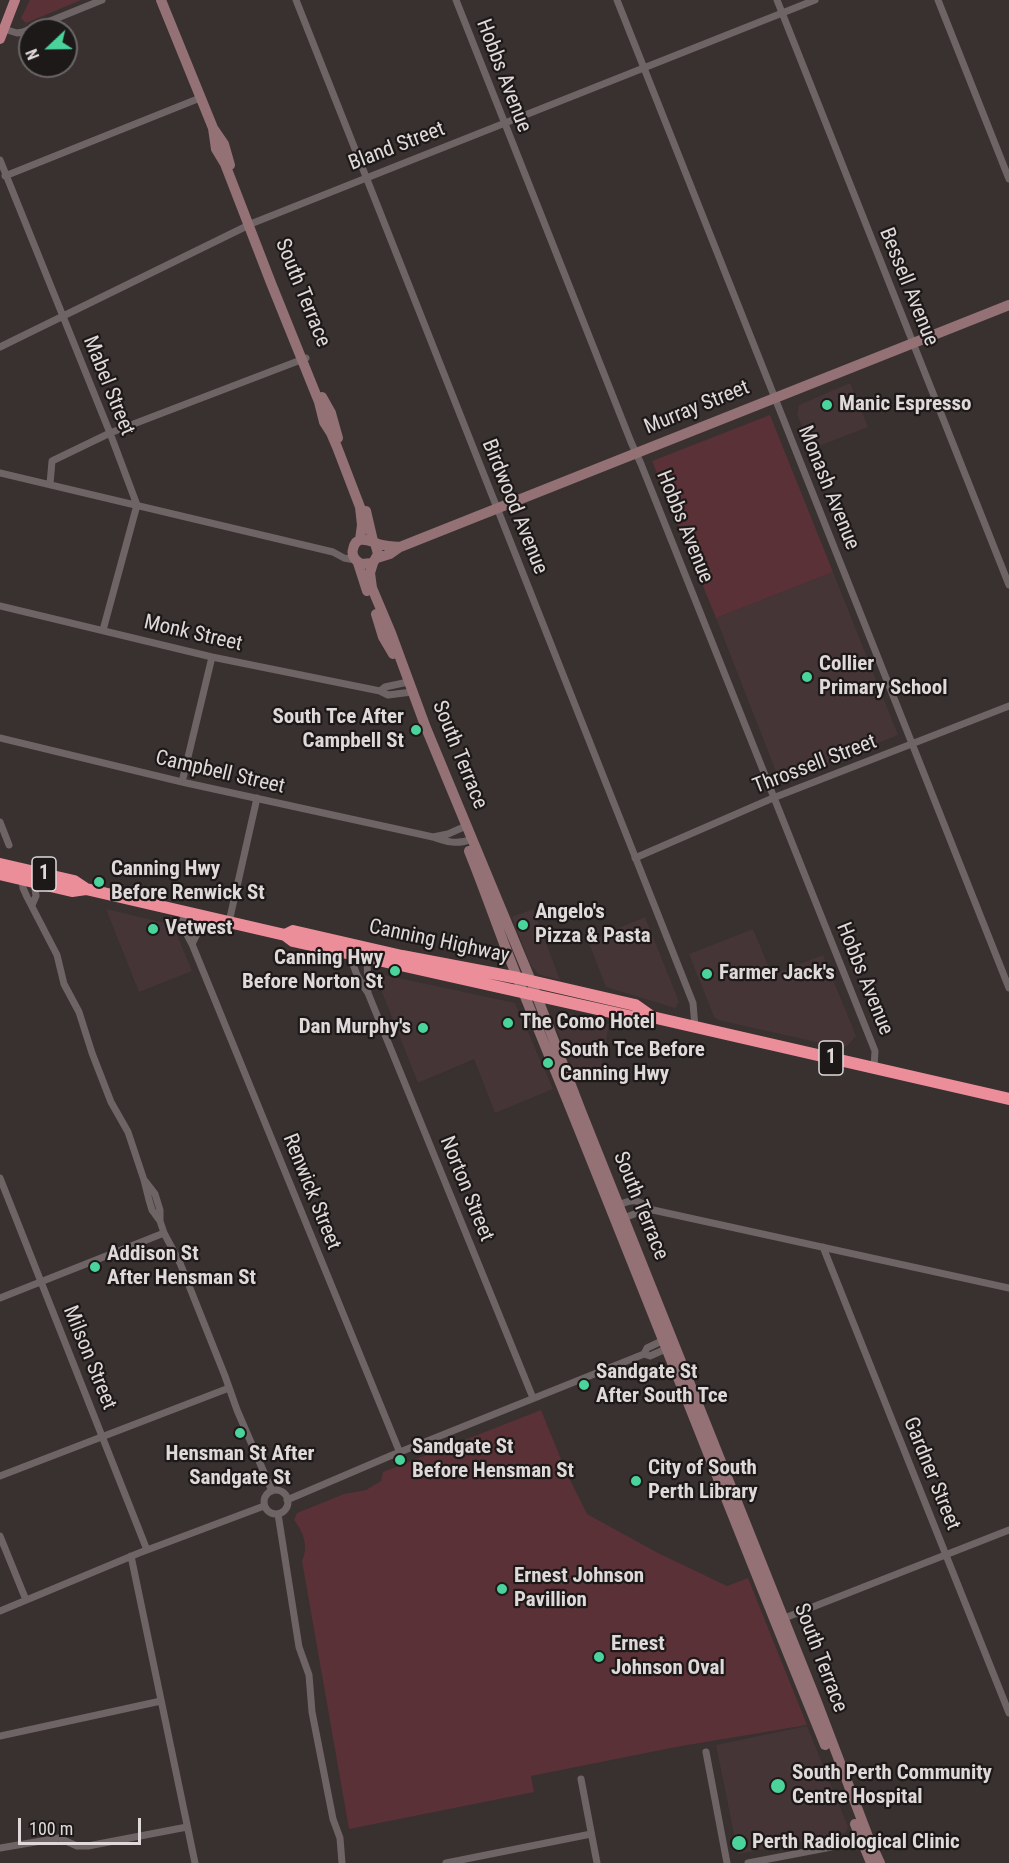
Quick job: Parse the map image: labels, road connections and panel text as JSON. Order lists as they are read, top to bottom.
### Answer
{
  "streets": {
    "highway": ["1", "Canning Highway"],
    "main road": ["South Terrace", "Murray Street"],
    "street": [
      "Hobbs Avenue",
      "Bland Street",
      "Bessell Avenue",
      "Mabel Street",
      "Monash Avenue",
      "Birdwood Avenue",
      "Monk Street",
      "Throssell Street",
      "Campbell Street",
      "Norton Street",
      "Renwick Street",
      "Milson Street",
      "Gardner Street"
    ]
  },
  "crossings": [
    ["Hobbs Avenue", "Bland Street"],
    ["Hobbs Avenue", "Murray Street"],
    ["Hobbs Avenue", "Throssell Street"],
    ["Hobbs Avenue", "Canning Highway"],
    ["Bland Street", "Bessell Avenue"],
    ["Bland Street", "South Terrace"],
    ["Bland Street", "Mabel Street"],
    ["Bland Street", "Monash Avenue"],
    ["Bland Street", "Birdwood Avenue"],
    ["Bessell Avenue", "Murray Street"],
    ["South Terrace", "Murray Street"],
    ["South Terrace", "Monk Street"],
    ["South Terrace", "Campbell Street"],
    ["South Terrace", "Canning Highway"],
    ["Murray Street", "Monash Avenue"],
    ["Murray Street", "Birdwood Avenue"],
    ["Monash Avenue", "Throssell Street"],
    ["Birdwood Avenue", "Throssell Street"],
    ["Birdwood Avenue", "Canning Highway"],
    ["Canning Highway", "Norton Street"],
    ["Canning Highway", "Renwick Street"]
  ],
  "places": [
    "Manic Espresso",
    "Collier Primary School",
    "South Tce After Campbell St",
    "Canning Hwy Before Renwick St",
    "Angelo's Pizza & Pasta",
    "Vetwest",
    "Canning Hwy Before Norton St",
    "Farmer Jack's",
    "The Como Hotel",
    "Dan Murphy's",
    "South Tce Before Canning Hwy",
    "Addison St After Hensman St",
    "Sandgate St After South Tce",
    "Hensman St After Sandgate St",
    "Sandgate St Before Hensman St",
    "City of South Perth Library",
    "Ernest Johnson Pavillion",
    "Ernest Johnson Oval",
    "South Perth Community Centre Hospital",
    "Perth Radiological Clinic"
  ],
  "scale_bar": "100 m",
  "north": "left"
}
